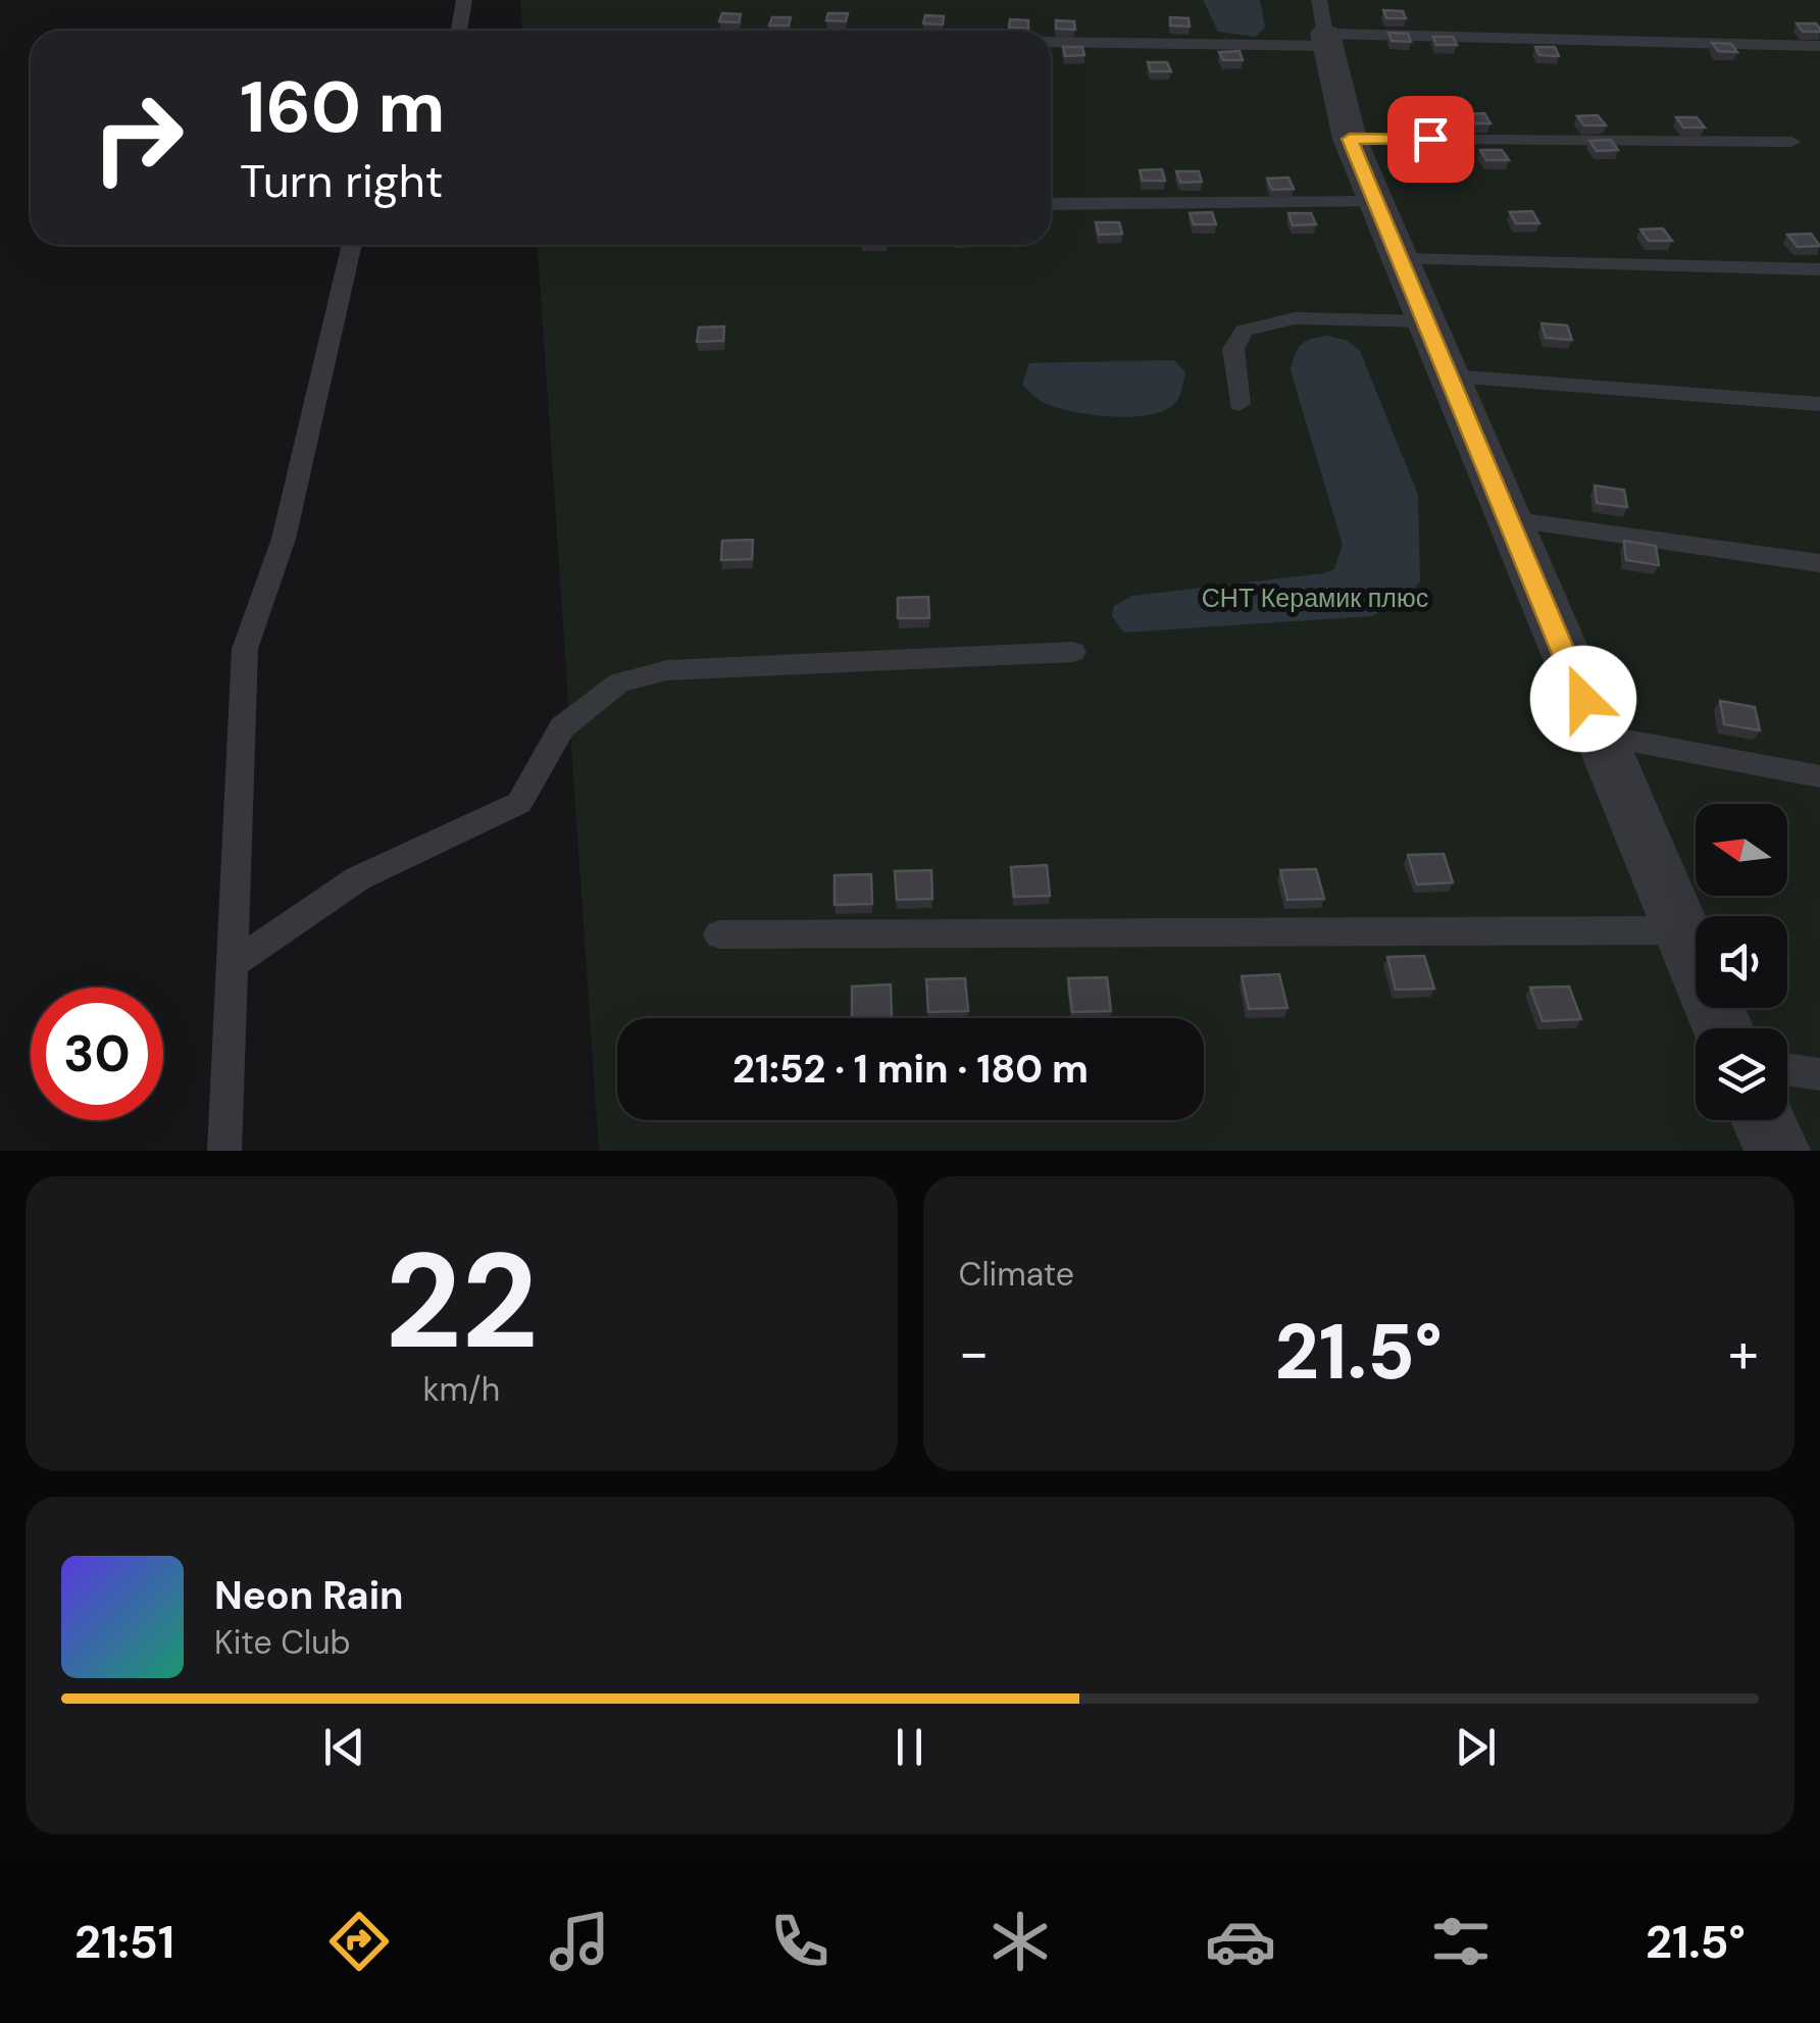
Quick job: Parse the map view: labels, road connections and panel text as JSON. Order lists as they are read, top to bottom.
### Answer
{
  "parks": ["СНТ Керамик плюс"],
  "north": "left",
  "page": {
    "turn": ["160 m", "Turn right"],
    "limit": "30",
    "trip": "21:52 · 1 min · 180 m",
    "tile": [
      ["22", "km/h"],
      "Climate"
    ],
    "heat": ["−", "21.5°", "+"],
    "song": ["Neon Rain", "Kite Club"],
    "tabs": ["21:51", "21.5°"]
  }
}
